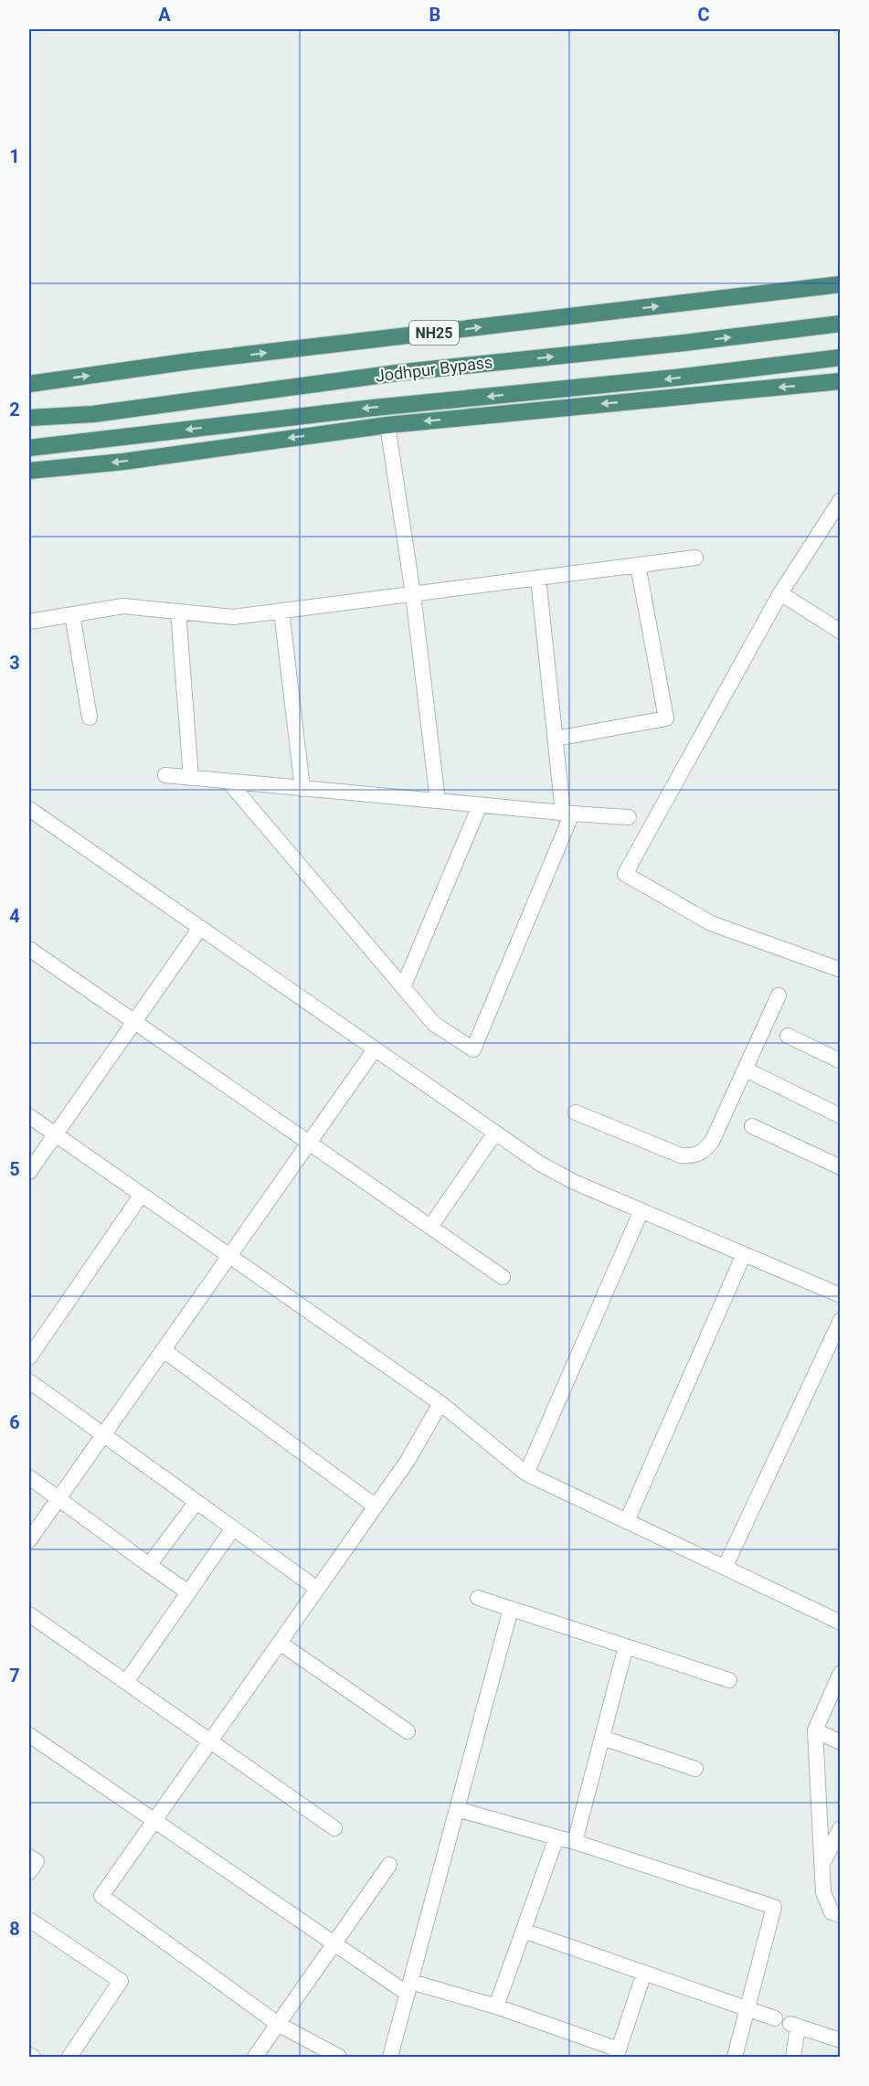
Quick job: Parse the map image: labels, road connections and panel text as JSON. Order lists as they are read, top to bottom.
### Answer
{
  "streets": {
    "highway": ["NH25", "Jodhpur Bypass"]
  },
  "grid": {
    "columns": ["A", "B", "C"],
    "rows": [
      "1",
      "2",
      "3",
      "4",
      "5",
      "6",
      "7",
      "8"
    ]
  }
}
